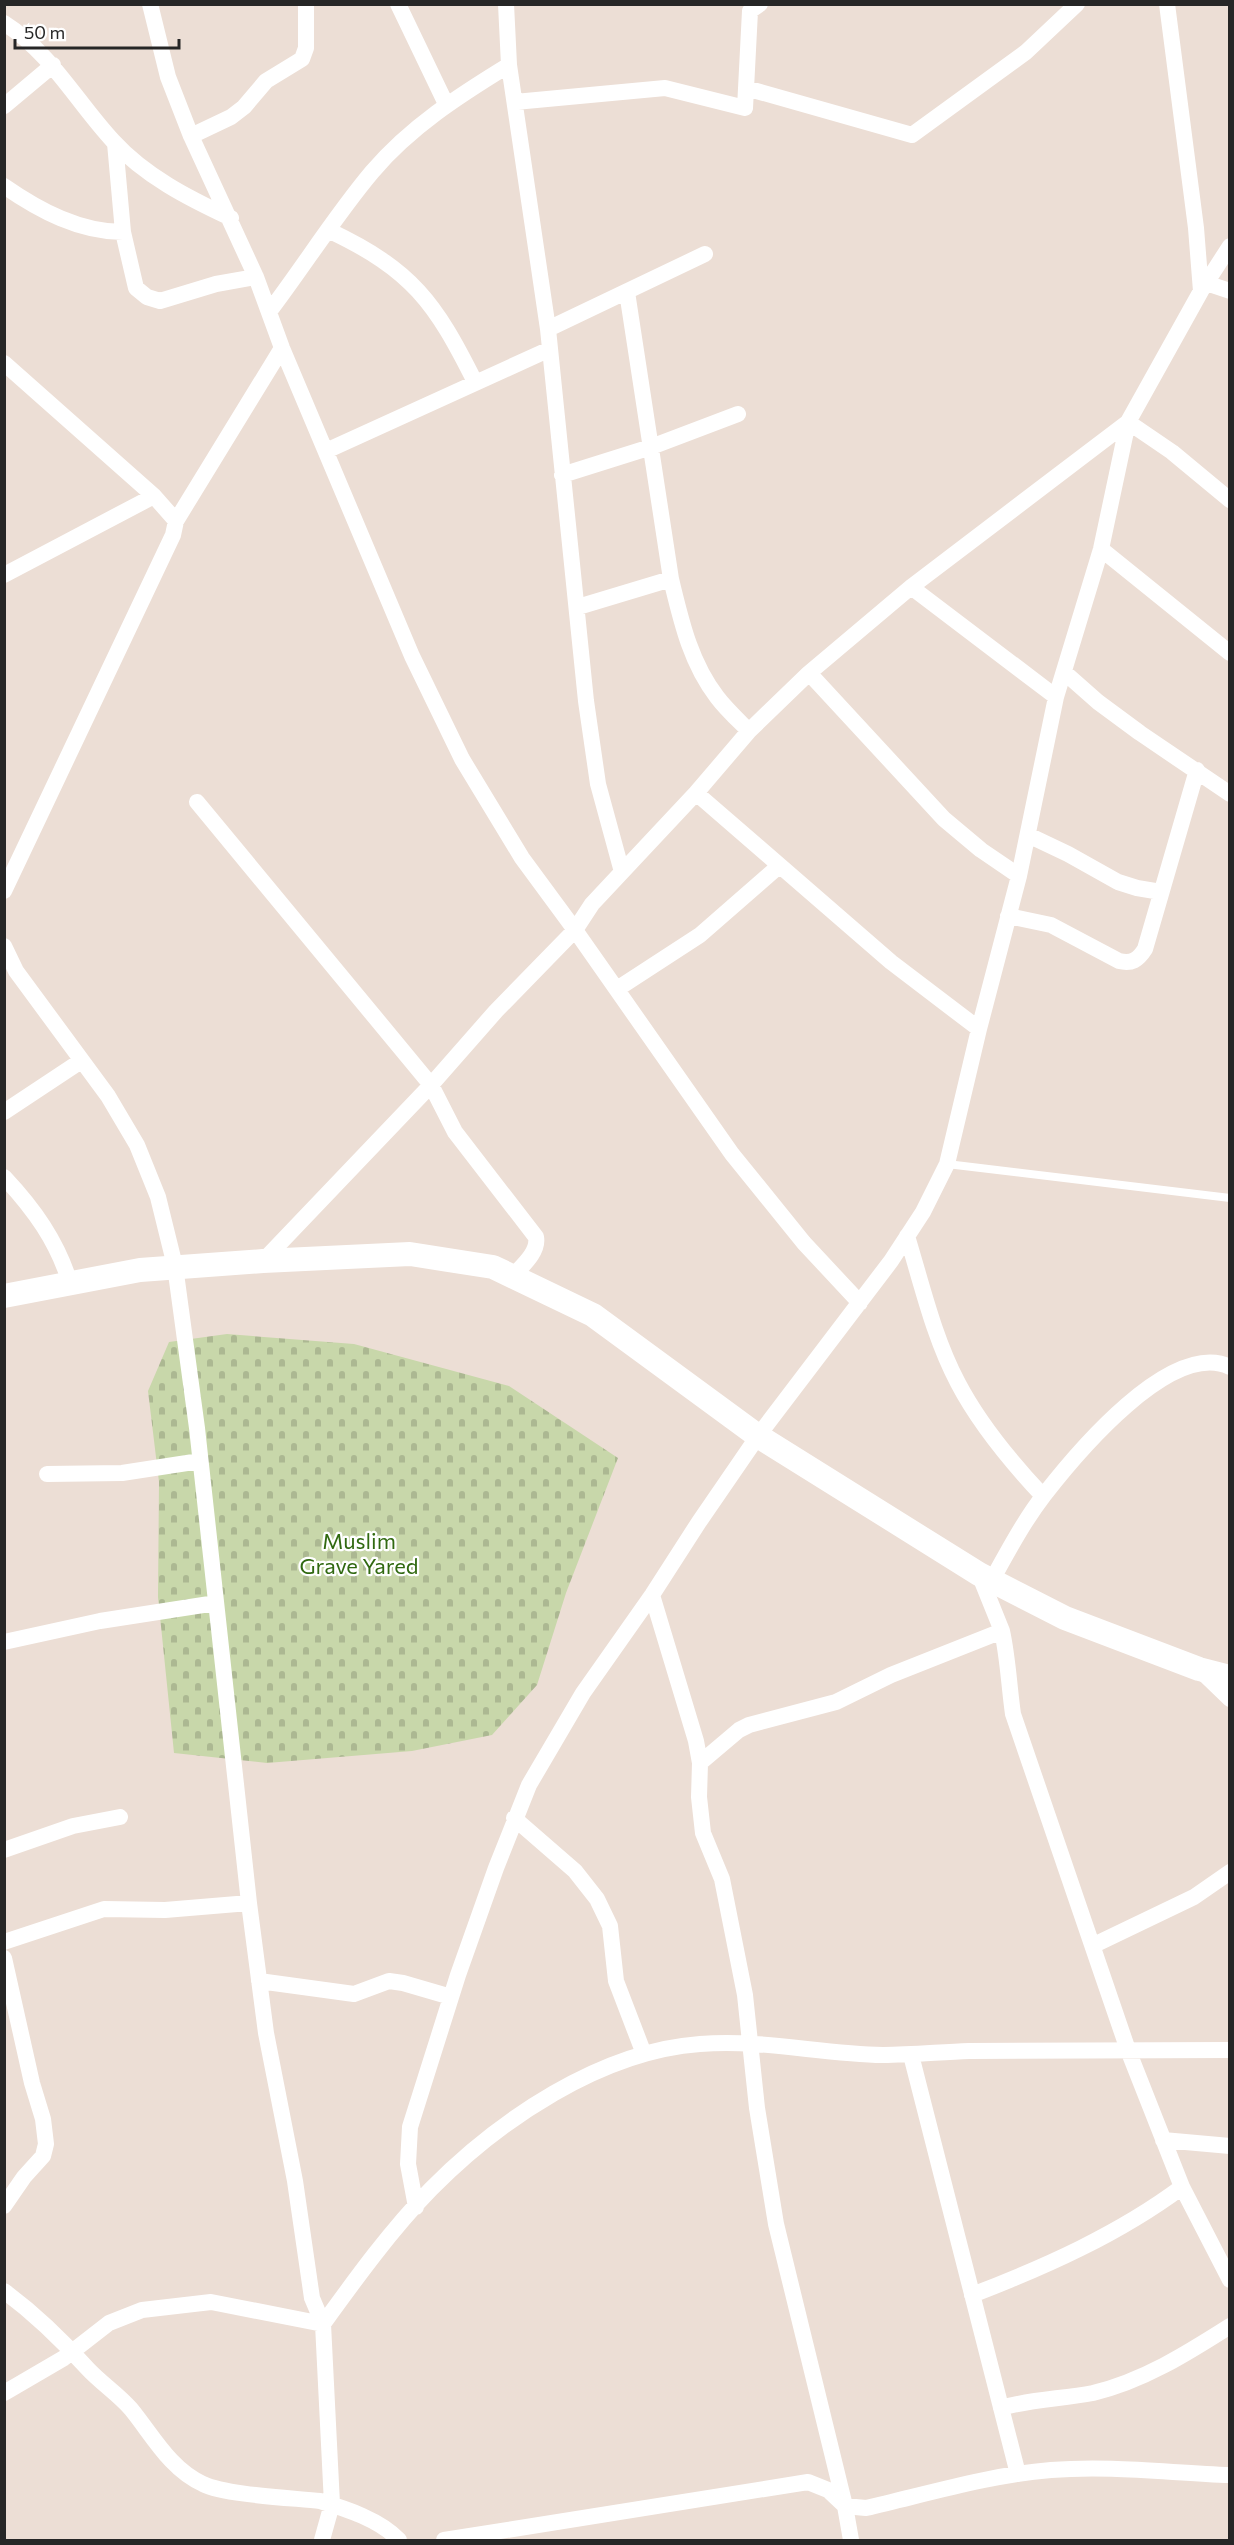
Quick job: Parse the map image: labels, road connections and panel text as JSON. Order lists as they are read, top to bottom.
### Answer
{
  "parks": ["Muslim Grave Yared"],
  "scale_bar": "50 m"
}
